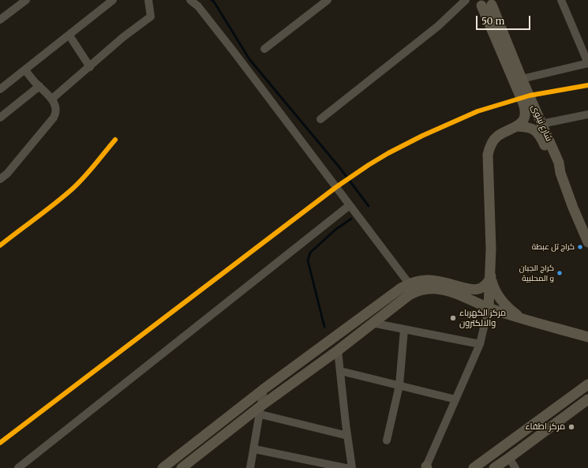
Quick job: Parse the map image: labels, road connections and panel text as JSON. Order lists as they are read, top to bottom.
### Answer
{
  "streets": {
    "main road": ["شارع نينوى"]
  },
  "places": [
    "كراج تل عبطة",
    "كراج الجبان و المحلبية",
    "مركز الكهرباء والالكترون",
    "مركز اطفاء"
  ],
  "scale_bar": "50 m"
}
